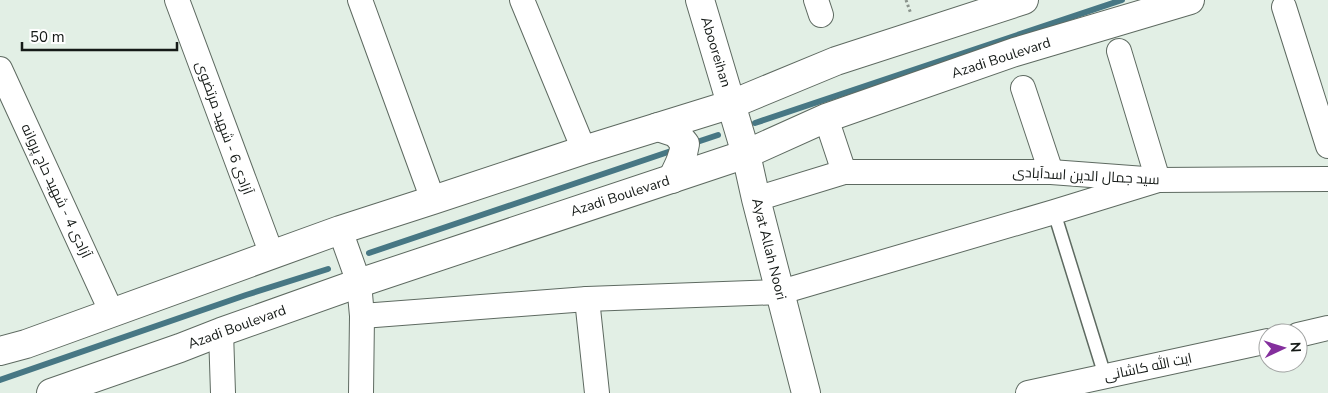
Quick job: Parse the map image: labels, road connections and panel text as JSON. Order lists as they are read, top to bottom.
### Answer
{
  "streets": {
    "main road": ["Abooreihan", "Azadi Boulevard", "Ayat Allah Noori"],
    "street": [
      "آزادی 6 - شهید مرتضوی",
      "سید جمال الدین اسدآبادی",
      "آزادی 4 - شهید حاج پروانه",
      "ایت الله کاشانی"
    ]
  },
  "crossings": [
    ["Abooreihan", "Ayat Allah Noori"],
    ["Azadi Boulevard", "Ayat Allah Noori"],
    ["سید جمال الدین اسدآبادی", "Ayat Allah Noori"]
  ],
  "scale_bar": "50 m",
  "north": "right"
}
